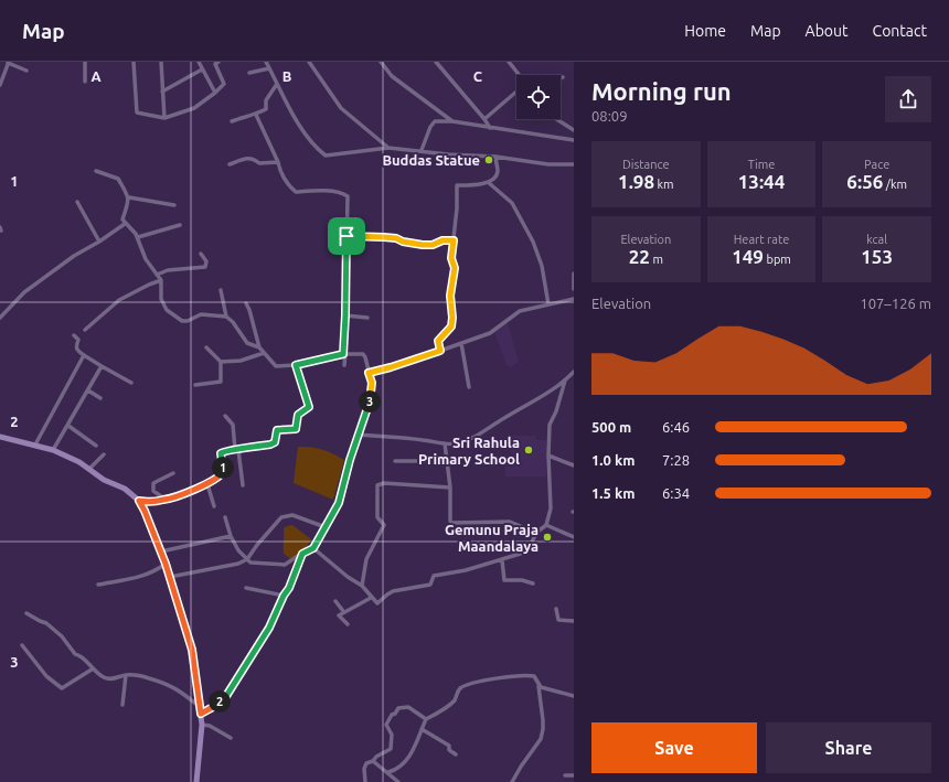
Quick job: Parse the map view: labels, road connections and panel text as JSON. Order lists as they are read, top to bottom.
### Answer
{
  "places": ["Buddas Statue", "Sri Rahula Primary School", "Gemunu Praja Maandalaya"],
  "page": {
    "header": "Map",
    "nav": [
      "Home",
      "Map",
      "About",
      "Contact"
    ],
    "heading": ["Morning run", "08:09"],
    "stats": [
      ["Distance", "1.98 km"],
      ["Time", "13:44"],
      ["Pace", "6:56 /km"],
      ["Elevation", "22 m"],
      ["Heart rate", "149 bpm"],
      ["kcal", "153"]
    ],
    "chart": ["Elevation", "107–126 m"],
    "pins": ["3", "1", "2"],
    "list": [
      {
        "name": "500 m",
        "note": "6:46"
      },
      {
        "name": "1.0 km",
        "note": "7:28"
      },
      {
        "name": "1.5 km",
        "note": "6:34"
      }
    ],
    "buttons": ["Save", "Share"]
  },
  "grid": {
    "columns": ["A", "B", "C"],
    "rows": ["1", "2", "3"]
  }
}
